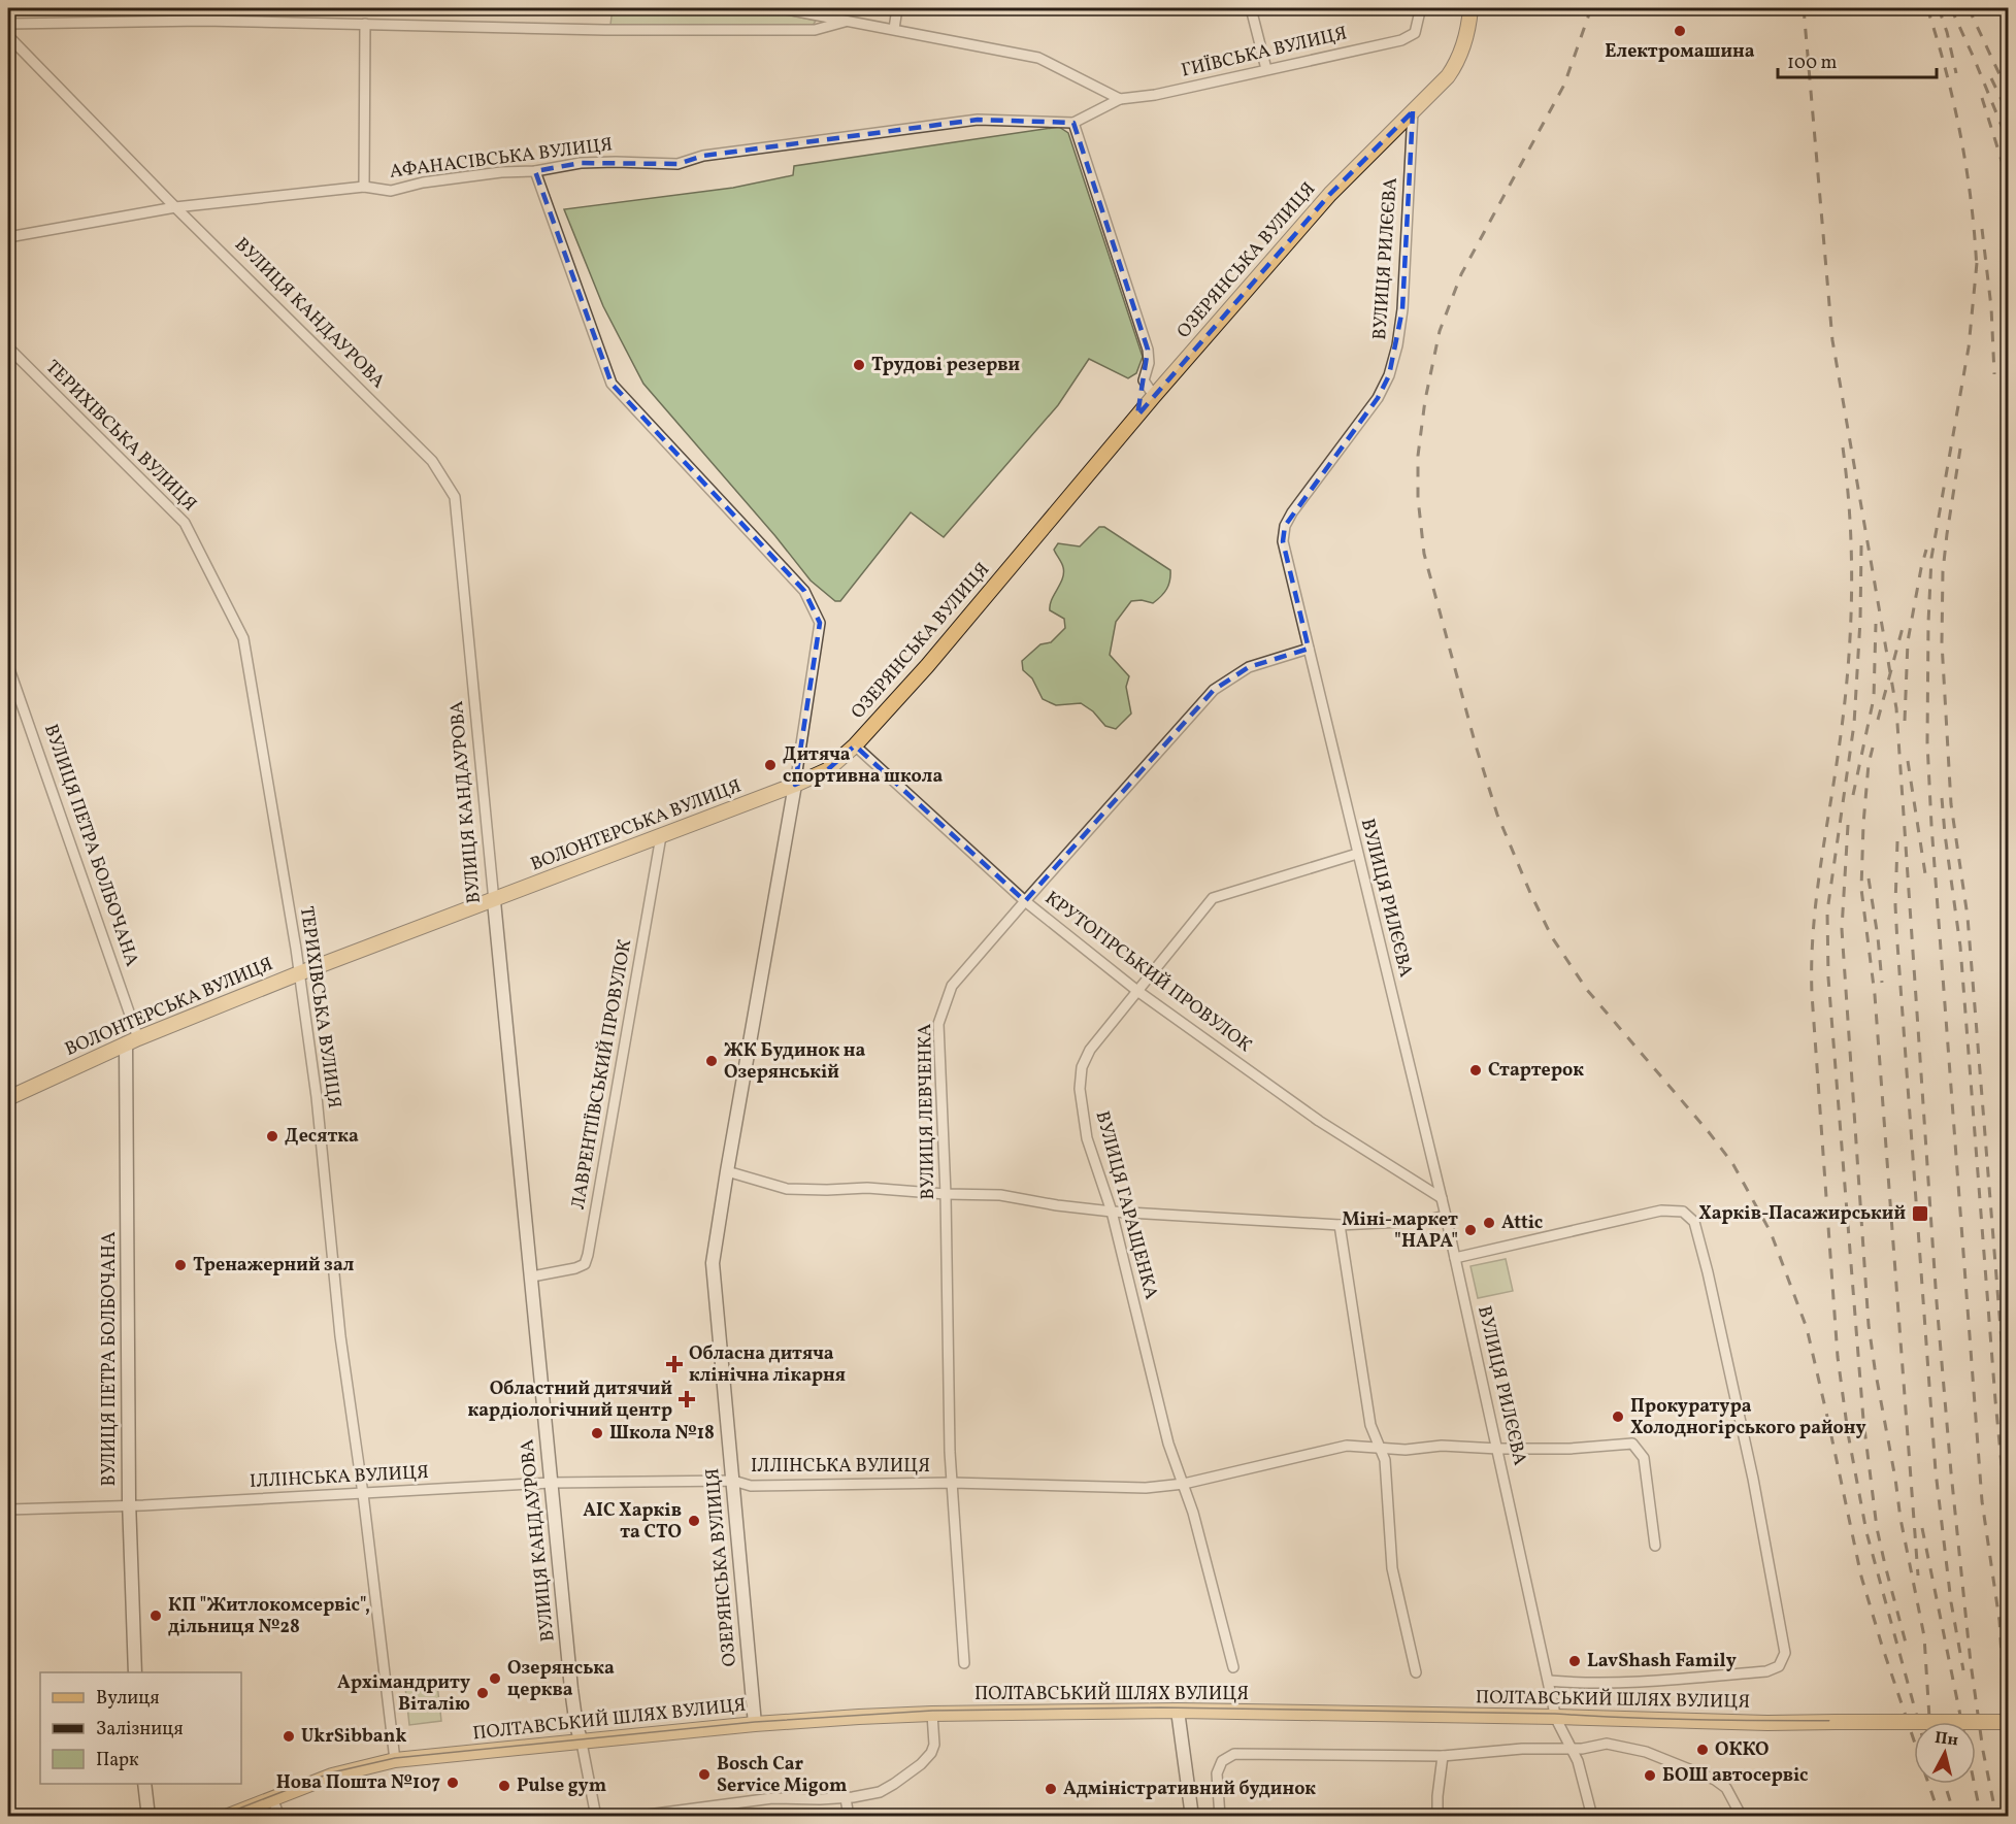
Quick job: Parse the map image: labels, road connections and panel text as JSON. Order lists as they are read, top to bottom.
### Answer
{
  "streets": {
    "main road": ["ОЗЕРЯНСЬКА ВУЛИЦЯ", "ВОЛОНТЕРСЬКА ВУЛИЦЯ", "ПОЛТАВСЬКИЙ ШЛЯХ ВУЛИЦЯ"],
    "street": [
      "ГИЇВСЬКА ВУЛИЦЯ",
      "АФАНАСІВСЬКА ВУЛИЦЯ",
      "ВУЛИЦЯ РИЛЄЄВА",
      "ВУЛИЦЯ КАНДАУРОВА",
      "ТЕРИХІВСЬКА ВУЛИЦЯ",
      "ВУЛИЦЯ ПЕТРА БОЛБОЧАНА",
      "КРУТОГІРСЬКИЙ ПРОВУЛОК",
      "ЛАВРЕНТІЇВСЬКИЙ ПРОВУЛОК",
      "ВУЛИЦЯ ЛЕВЧЕНКА",
      "ВУЛИЦЯ ГАРАЩЕНКА",
      "ІЛЛІНСЬКА ВУЛИЦЯ"
    ]
  },
  "crossings": [
    ["ГИЇВСЬКА ВУЛИЦЯ", "АФАНАСІВСЬКА ВУЛИЦЯ"],
    ["АФАНАСІВСЬКА ВУЛИЦЯ", "ВУЛИЦЯ КАНДАУРОВА"],
    ["ВУЛИЦЯ РИЛЄЄВА", "ОЗЕРЯНСЬКА ВУЛИЦЯ"],
    ["ВУЛИЦЯ РИЛЄЄВА", "КРУТОГІРСЬКИЙ ПРОВУЛОК"],
    ["ВУЛИЦЯ РИЛЄЄВА", "ВУЛИЦЯ ЛЕВЧЕНКА"],
    ["ВУЛИЦЯ РИЛЄЄВА", "ВУЛИЦЯ ГАРАЩЕНКА"],
    ["ВУЛИЦЯ РИЛЄЄВА", "ІЛЛІНСЬКА ВУЛИЦЯ"],
    ["ВУЛИЦЯ РИЛЄЄВА", "ПОЛТАВСЬКИЙ ШЛЯХ ВУЛИЦЯ"],
    ["ОЗЕРЯНСЬКА ВУЛИЦЯ", "ВОЛОНТЕРСЬКА ВУЛИЦЯ"],
    ["ОЗЕРЯНСЬКА ВУЛИЦЯ", "КРУТОГІРСЬКИЙ ПРОВУЛОК"],
    ["ОЗЕРЯНСЬКА ВУЛИЦЯ", "ІЛЛІНСЬКА ВУЛИЦЯ"],
    ["ОЗЕРЯНСЬКА ВУЛИЦЯ", "ПОЛТАВСЬКИЙ ШЛЯХ ВУЛИЦЯ"],
    ["ВУЛИЦЯ КАНДАУРОВА", "ВОЛОНТЕРСЬКА ВУЛИЦЯ"],
    ["ВУЛИЦЯ КАНДАУРОВА", "ЛАВРЕНТІЇВСЬКИЙ ПРОВУЛОК"],
    ["ВУЛИЦЯ КАНДАУРОВА", "ІЛЛІНСЬКА ВУЛИЦЯ"],
    ["ВУЛИЦЯ КАНДАУРОВА", "ПОЛТАВСЬКИЙ ШЛЯХ ВУЛИЦЯ"],
    ["ТЕРИХІВСЬКА ВУЛИЦЯ", "ВОЛОНТЕРСЬКА ВУЛИЦЯ"],
    ["ТЕРИХІВСЬКА ВУЛИЦЯ", "ІЛЛІНСЬКА ВУЛИЦЯ"],
    ["ТЕРИХІВСЬКА ВУЛИЦЯ", "ПОЛТАВСЬКИЙ ШЛЯХ ВУЛИЦЯ"],
    ["ВОЛОНТЕРСЬКА ВУЛИЦЯ", "ВУЛИЦЯ ПЕТРА БОЛБОЧАНА"],
    ["ВОЛОНТЕРСЬКА ВУЛИЦЯ", "ЛАВРЕНТІЇВСЬКИЙ ПРОВУЛОК"],
    ["ВУЛИЦЯ ПЕТРА БОЛБОЧАНА", "ІЛЛІНСЬКА ВУЛИЦЯ"],
    ["КРУТОГІРСЬКИЙ ПРОВУЛОК", "ВУЛИЦЯ ЛЕВЧЕНКА"],
    ["КРУТОГІРСЬКИЙ ПРОВУЛОК", "ВУЛИЦЯ ГАРАЩЕНКА"],
    ["ВУЛИЦЯ ЛЕВЧЕНКА", "ІЛЛІНСЬКА ВУЛИЦЯ"],
    ["ВУЛИЦЯ ГАРАЩЕНКА", "ІЛЛІНСЬКА ВУЛИЦЯ"]
  ],
  "places": {
    "other": [
      "Електромашина",
      "Трудові резерви",
      "Дитяча спортивна школа",
      "ЖК Будинок на Озерянській",
      "Стартерок",
      "Десятка",
      "Attic",
      "Міні-маркет \"НАРА\"",
      "Тренажерний зал",
      "Прокуратура Холодногірського району",
      "Школа №18",
      "АІС Харків та СТО",
      "КП \"Житлокомсервіс\", дільниця №28",
      "LavShash Family",
      "Озерянська церква",
      "Архімандриту Віталію",
      "UkrSibbank",
      "ОККО",
      "Bosch Car Service Migom",
      "БОШ автосервіс",
      "Нова Пошта №107",
      "Pulse gym",
      "Адміністративний будинок"
    ],
    "transit": ["Харків-Пасажирський"],
    "health": ["Обласна дитяча клінічна лікарня", "Областний дитячий кардіологічний центр"]
  },
  "legend": ["Вулиця", "Залізниця", "Парк"],
  "scale_bar": "100 m",
  "north": "top"
}
